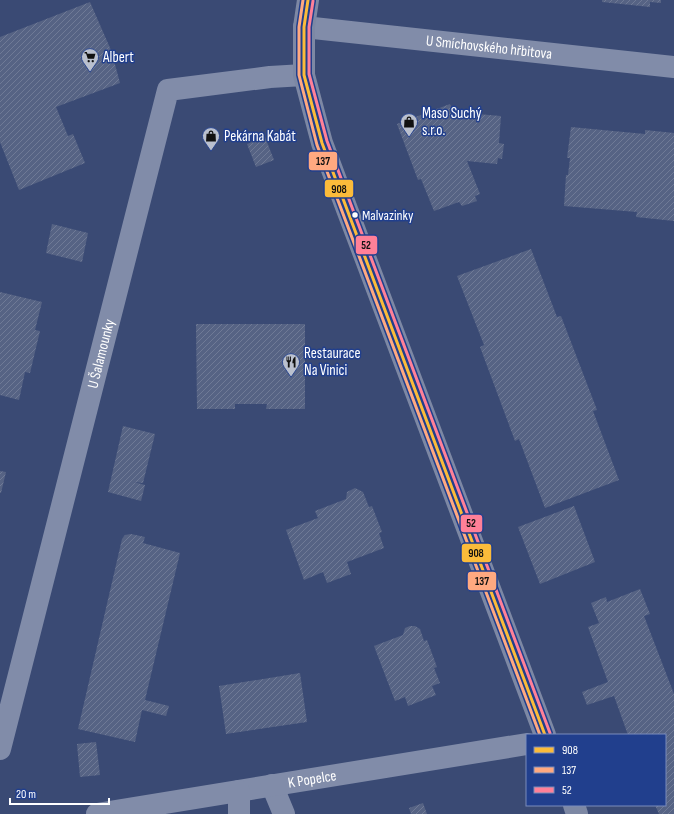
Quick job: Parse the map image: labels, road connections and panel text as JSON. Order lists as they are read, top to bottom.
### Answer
{
  "streets": {
    "street": ["U Smíchovského hřbitova", "U Šalamounky", "K Popelce"]
  },
  "places": {
    "supermarket": ["Albert"],
    "shop": ["Maso Suchý s.r.o.", "Pekárna Kabát"],
    "other": ["Malvazinky"],
    "restaurant": ["Restaurace Na Vinici"]
  },
  "lines": ["transit line 908", "transit line 137", "transit line 52"],
  "legend": ["908", "137", "52"],
  "scale_bar": "20 m"
}
